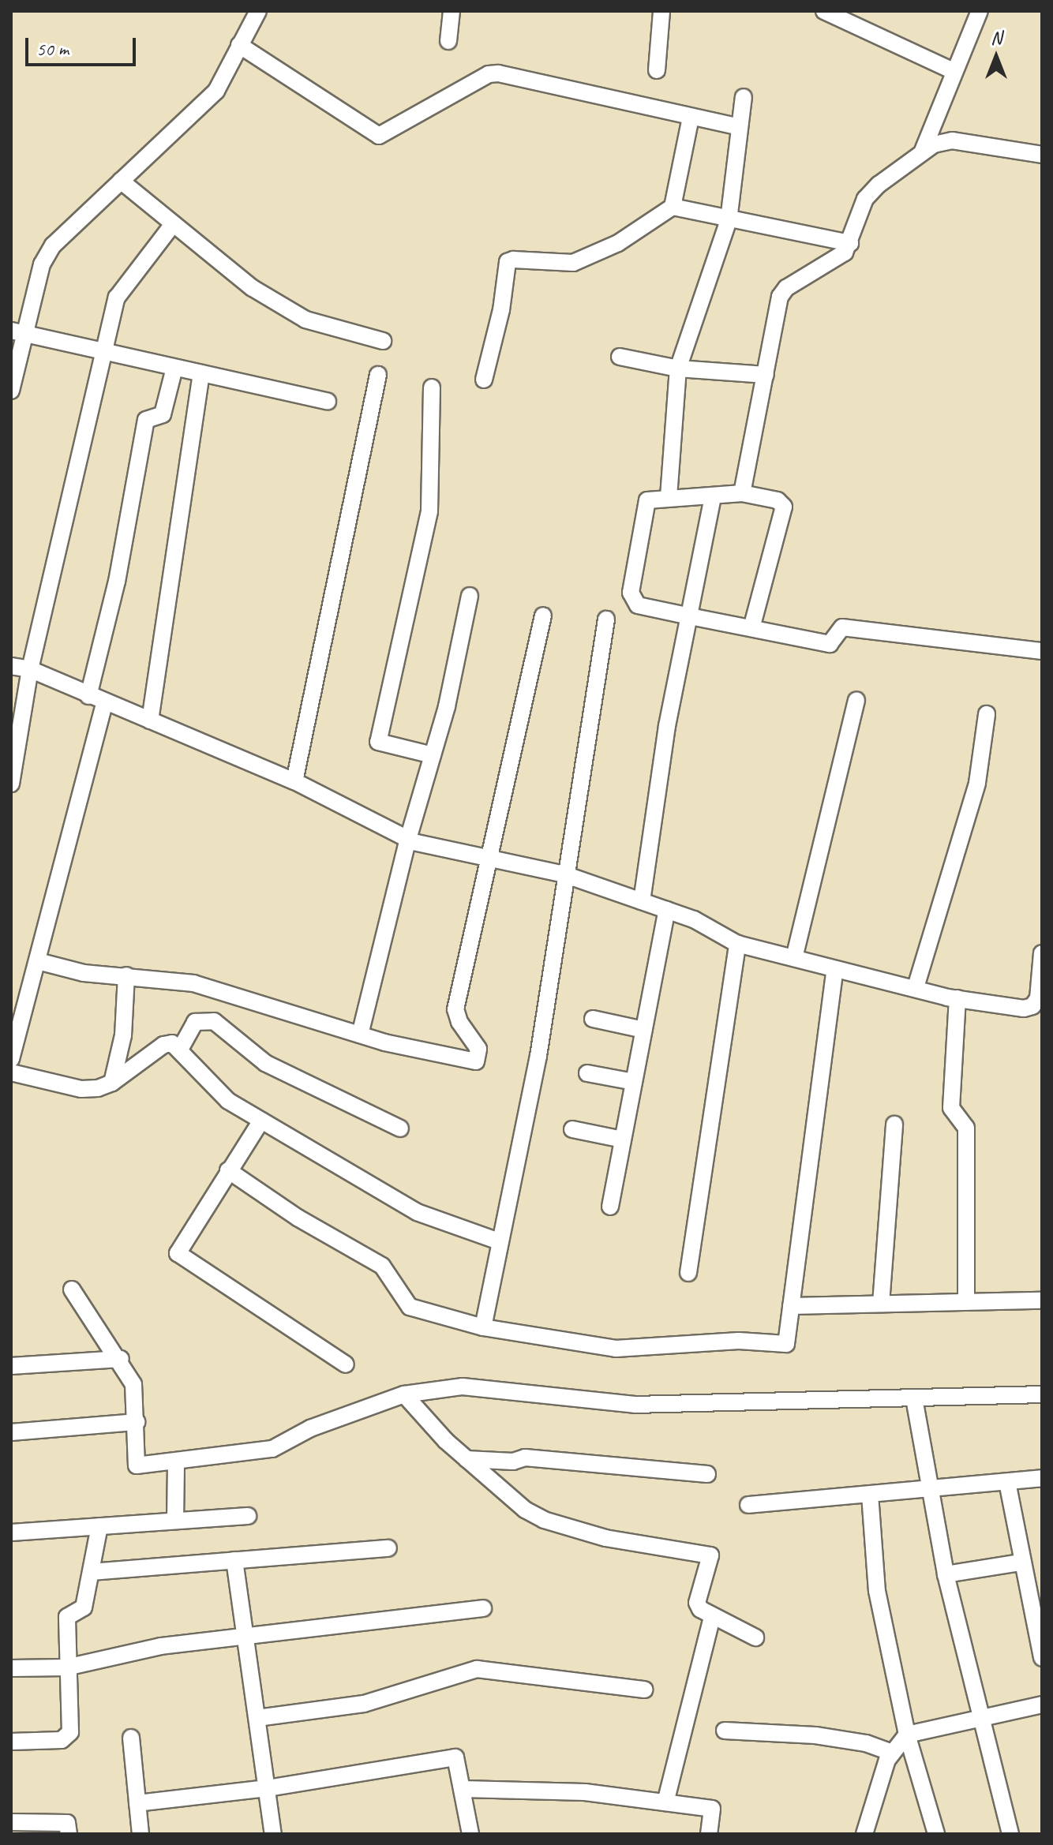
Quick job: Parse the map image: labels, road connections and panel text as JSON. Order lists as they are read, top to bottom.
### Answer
{
  "scale_bar": "50 m",
  "north": "top"
}
